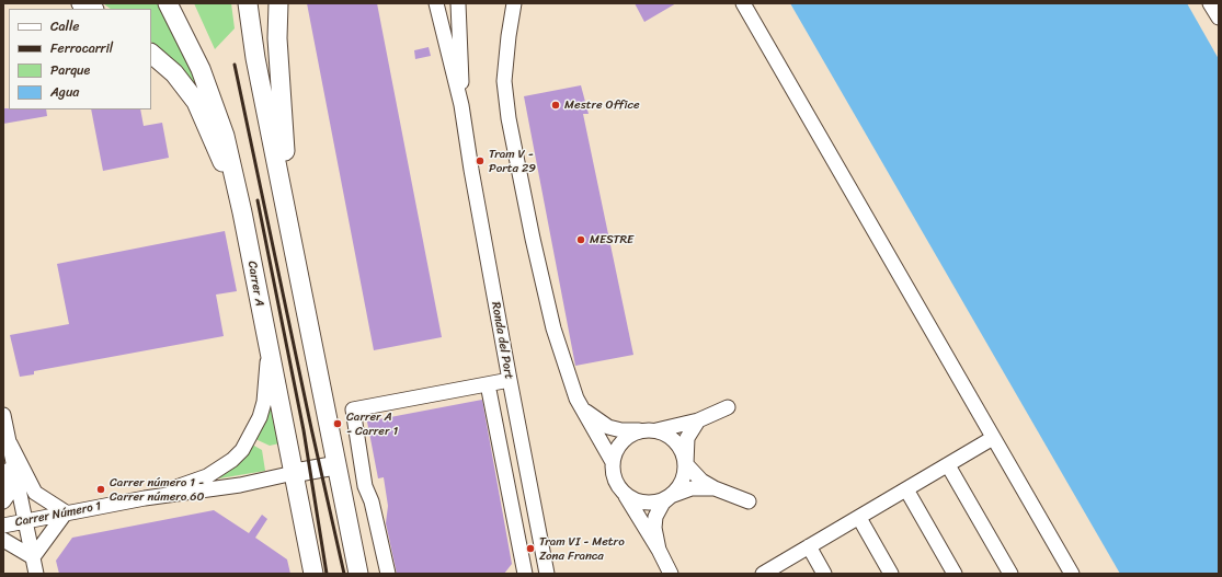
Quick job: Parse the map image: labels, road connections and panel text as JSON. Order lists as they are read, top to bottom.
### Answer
{
  "streets": {
    "main road": ["Carrer A"],
    "street": ["Ronda del Port", "Carrer Número 1"]
  },
  "crossings": [
    ["Carrer A", "Carrer Número 1"]
  ],
  "places": [
    "Mestre Office",
    "Tram V - Porta 29",
    "MESTRE",
    "Carrer A - Carrer 1",
    "Carrer número 1 - Carrer número 60",
    "Tram VI - Metro Zona Franca"
  ],
  "legend": [
    "Calle",
    "Ferrocarril",
    "Parque",
    "Agua"
  ]
}
